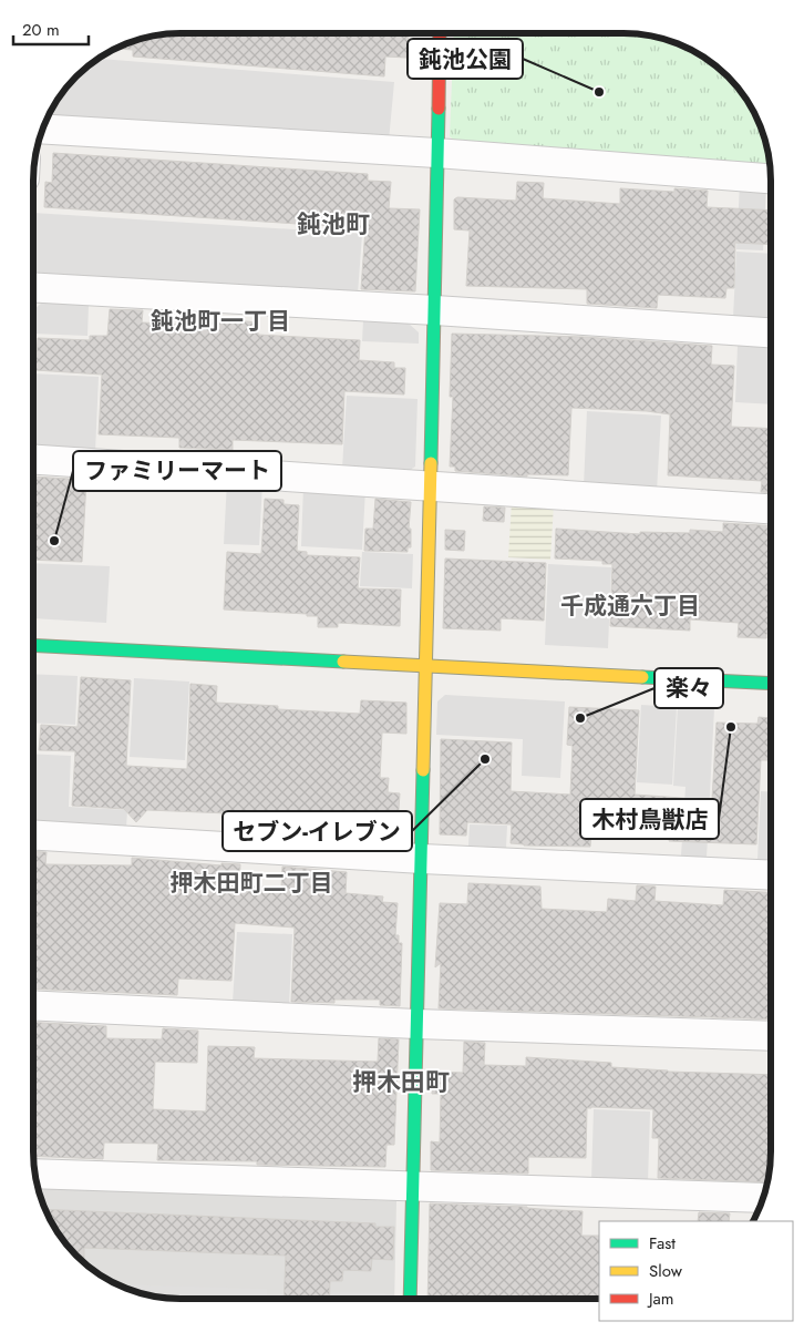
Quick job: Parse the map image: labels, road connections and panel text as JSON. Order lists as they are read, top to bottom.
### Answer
{
  "districts": [
    "鈍池町",
    "鈍池町一丁目",
    "千成通六丁目",
    "押木田町二丁目",
    "押木田町"
  ],
  "places": [
    "鈍池公園",
    "ファミリーマート",
    "楽々",
    "木村鳥獣店",
    "セブン-イレブン"
  ],
  "legend": ["Fast", "Slow", "Jam"],
  "scale_bar": "20 m"
}
